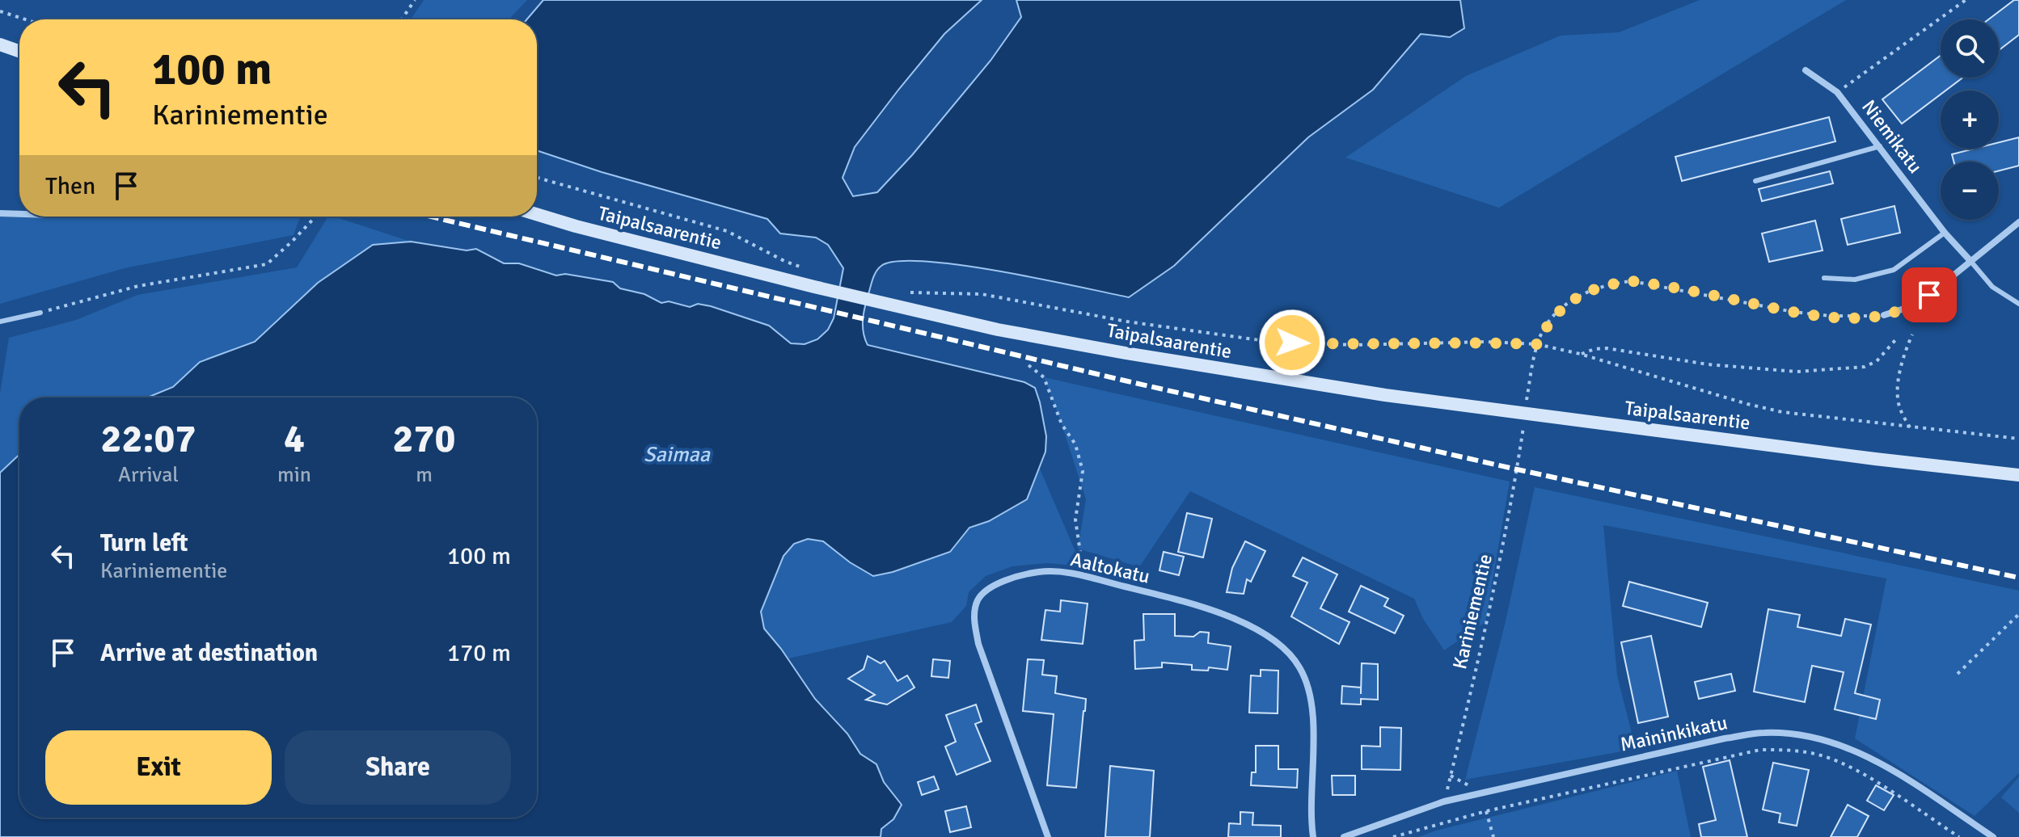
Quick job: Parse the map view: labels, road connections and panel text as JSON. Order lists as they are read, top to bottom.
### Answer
{
  "streets": {
    "main road": ["Taipalsaarentie"],
    "street": ["Niemikatu", "Aaltokatu", "Maininkikatu"],
    "path": ["Kariniementie"]
  },
  "crossings": [
    ["Kariniementie", "Maininkikatu"]
  ],
  "water": ["Saimaa"],
  "page": {
    "map_buttons": ["+", "−"],
    "turn": ["100 m", "Kariniementie"],
    "then": "Then",
    "eta": [
      "22:07",
      "Arrival",
      "4",
      "min",
      "270",
      "m"
    ],
    "list": [
      {
        "name": "Turn left",
        "note": "Kariniementie",
        "value": "100 m"
      },
      {
        "name": "Arrive at destination",
        "value": "170 m"
      }
    ],
    "buttons": ["Exit", "Share"]
  }
}
